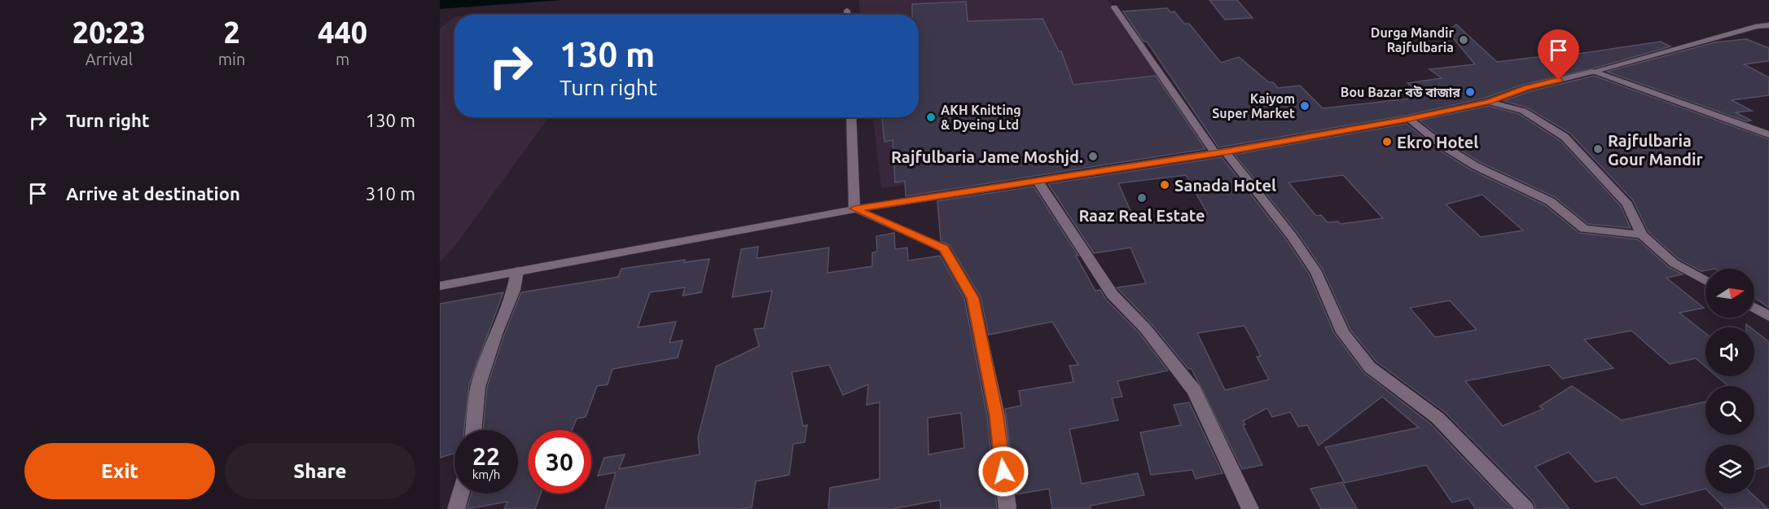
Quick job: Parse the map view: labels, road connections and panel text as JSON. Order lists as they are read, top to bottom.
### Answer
{
  "places": [
    "Durga Mandir Rajfulbaria",
    "Bou Bazar বউ বাজার",
    "Kaiyom Super Market",
    "AKH Knitting & Dyeing Ltd",
    "Ekro Hotel",
    "Rajfulbaria Gour Mandir",
    "Rajfulbaria Jame Moshjd.",
    "Sanada Hotel",
    "Raaz Real Estate"
  ],
  "north": "right",
  "page": {
    "eta": [
      "20:23",
      "Arrival",
      "2",
      "min",
      "440",
      "m"
    ],
    "turn": ["130 m", "Turn right"],
    "list": [
      {
        "name": "Turn right",
        "value": "130 m"
      },
      {
        "name": "Arrive at destination",
        "value": "310 m"
      }
    ],
    "speed": "22 km/h",
    "limit": "30",
    "buttons": ["Exit", "Share"]
  }
}
